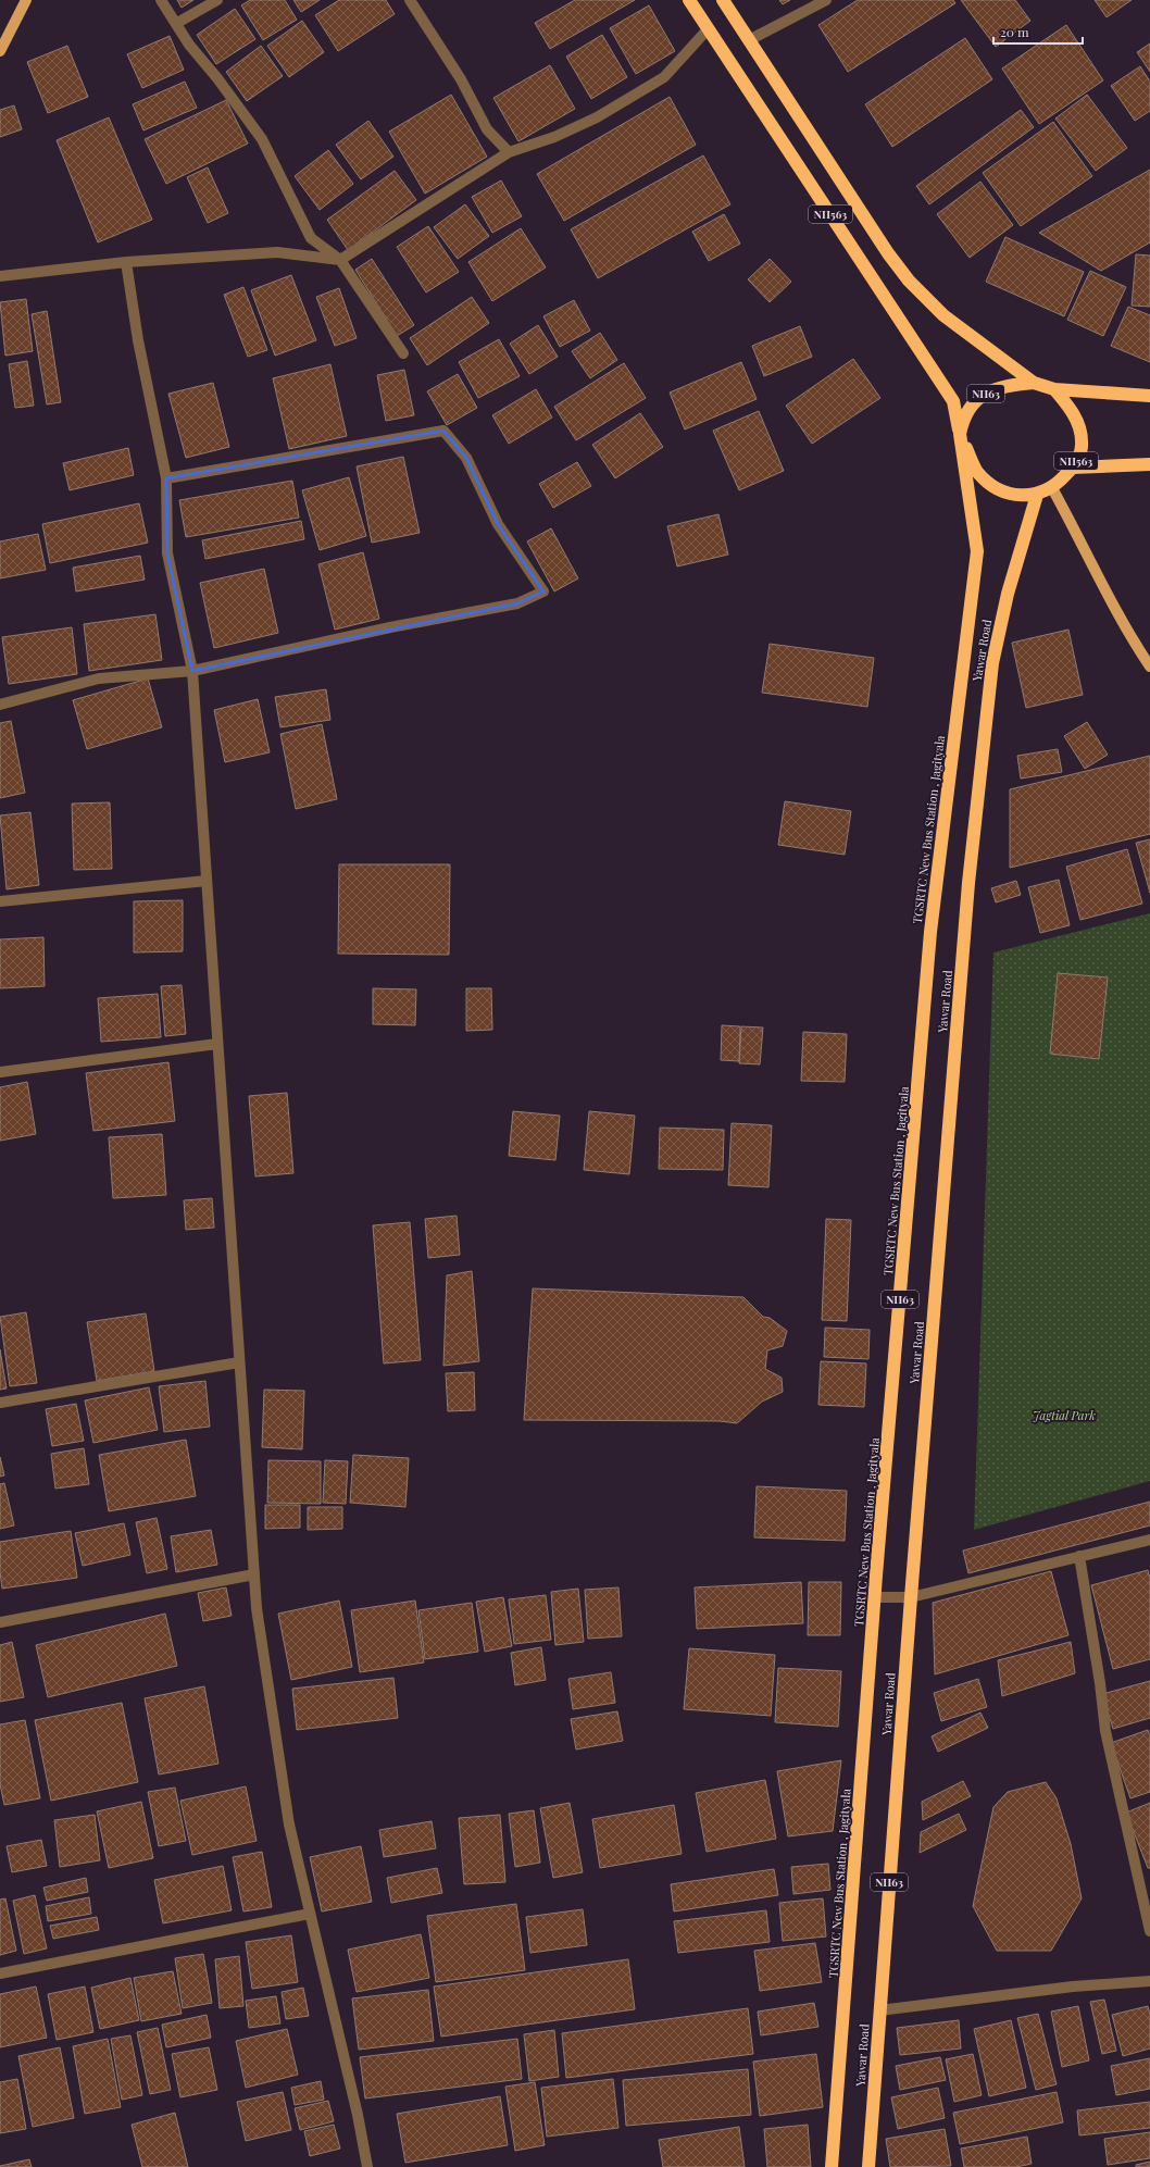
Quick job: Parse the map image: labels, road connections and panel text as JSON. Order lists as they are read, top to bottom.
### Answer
{
  "streets": {
    "highway": [
      "NH563",
      "NH63",
      "Yawar Road",
      "TGSRTC New Bus Station , Jagityala"
    ]
  },
  "crossings": [
    ["NH563", "NH63"],
    ["NH563", "Yawar Road"],
    ["NH563", "TGSRTC New Bus Station , Jagityala"],
    ["NH63", "Yawar Road"],
    ["NH63", "TGSRTC New Bus Station , Jagityala"],
    ["Yawar Road", "TGSRTC New Bus Station , Jagityala"]
  ],
  "parks": ["Jagtial Park"],
  "scale_bar": "20 m"
}
